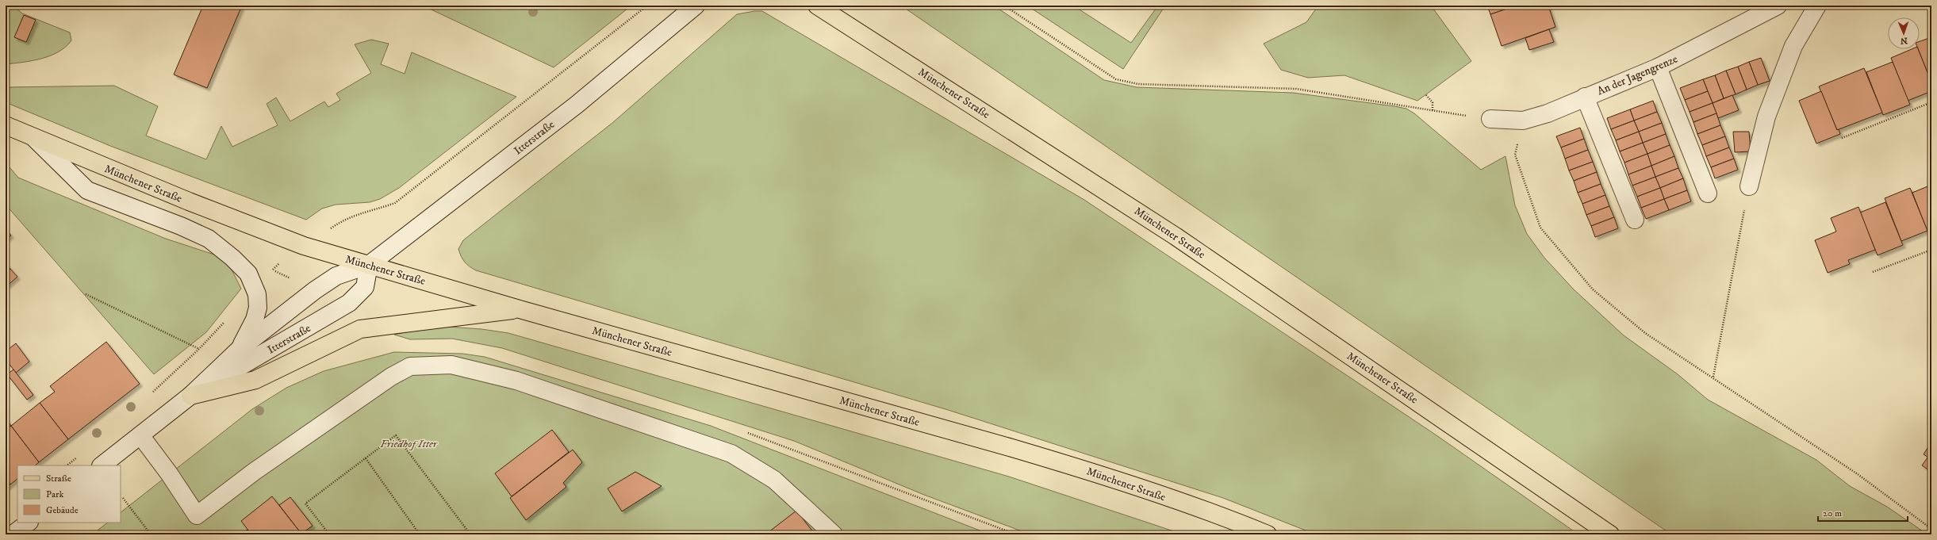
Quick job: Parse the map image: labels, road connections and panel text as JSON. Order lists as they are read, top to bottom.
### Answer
{
  "streets": {
    "main road": ["Münchener Straße"],
    "street": ["An der Jagengrenze", "Itterstraße"]
  },
  "crossings": [
    ["Münchener Straße", "Itterstraße"]
  ],
  "parks": ["Friedhof Itter"],
  "legend": ["Straße", "Park", "Gebäude"],
  "scale_bar": "20 m",
  "north": "bottom"
}
